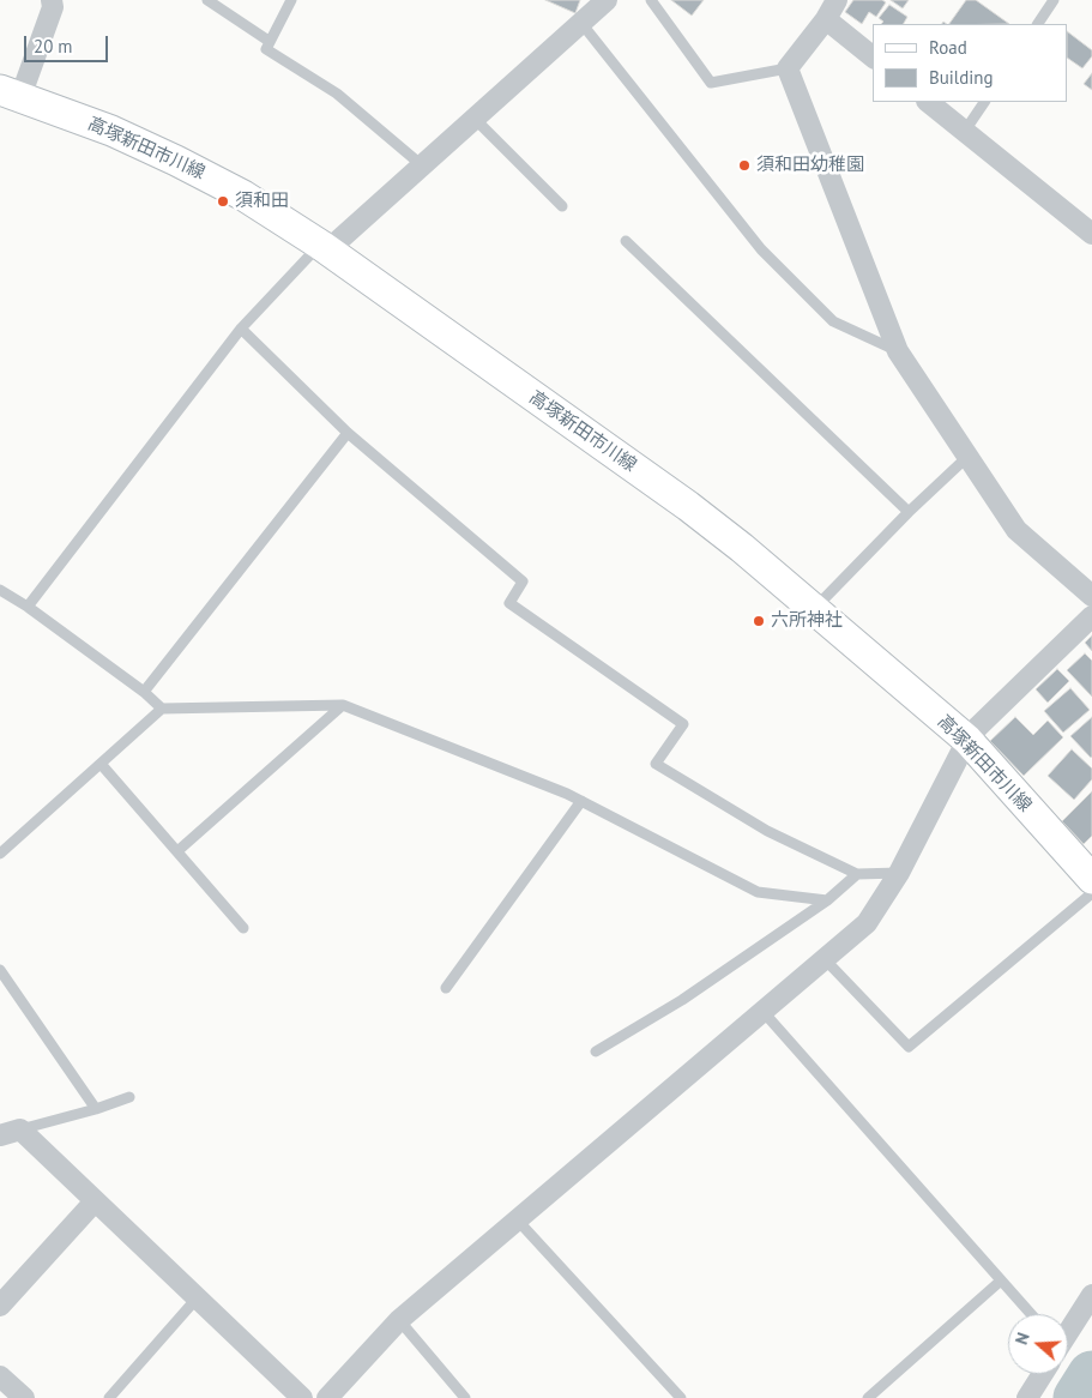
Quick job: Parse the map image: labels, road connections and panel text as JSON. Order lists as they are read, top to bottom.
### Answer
{
  "streets": {
    "main road": ["高塚新田市川線"]
  },
  "places": ["須和田幼稚園", "須和田", "六所神社"],
  "legend": ["Road", "Building"],
  "scale_bar": "20 m",
  "north": "left"
}
